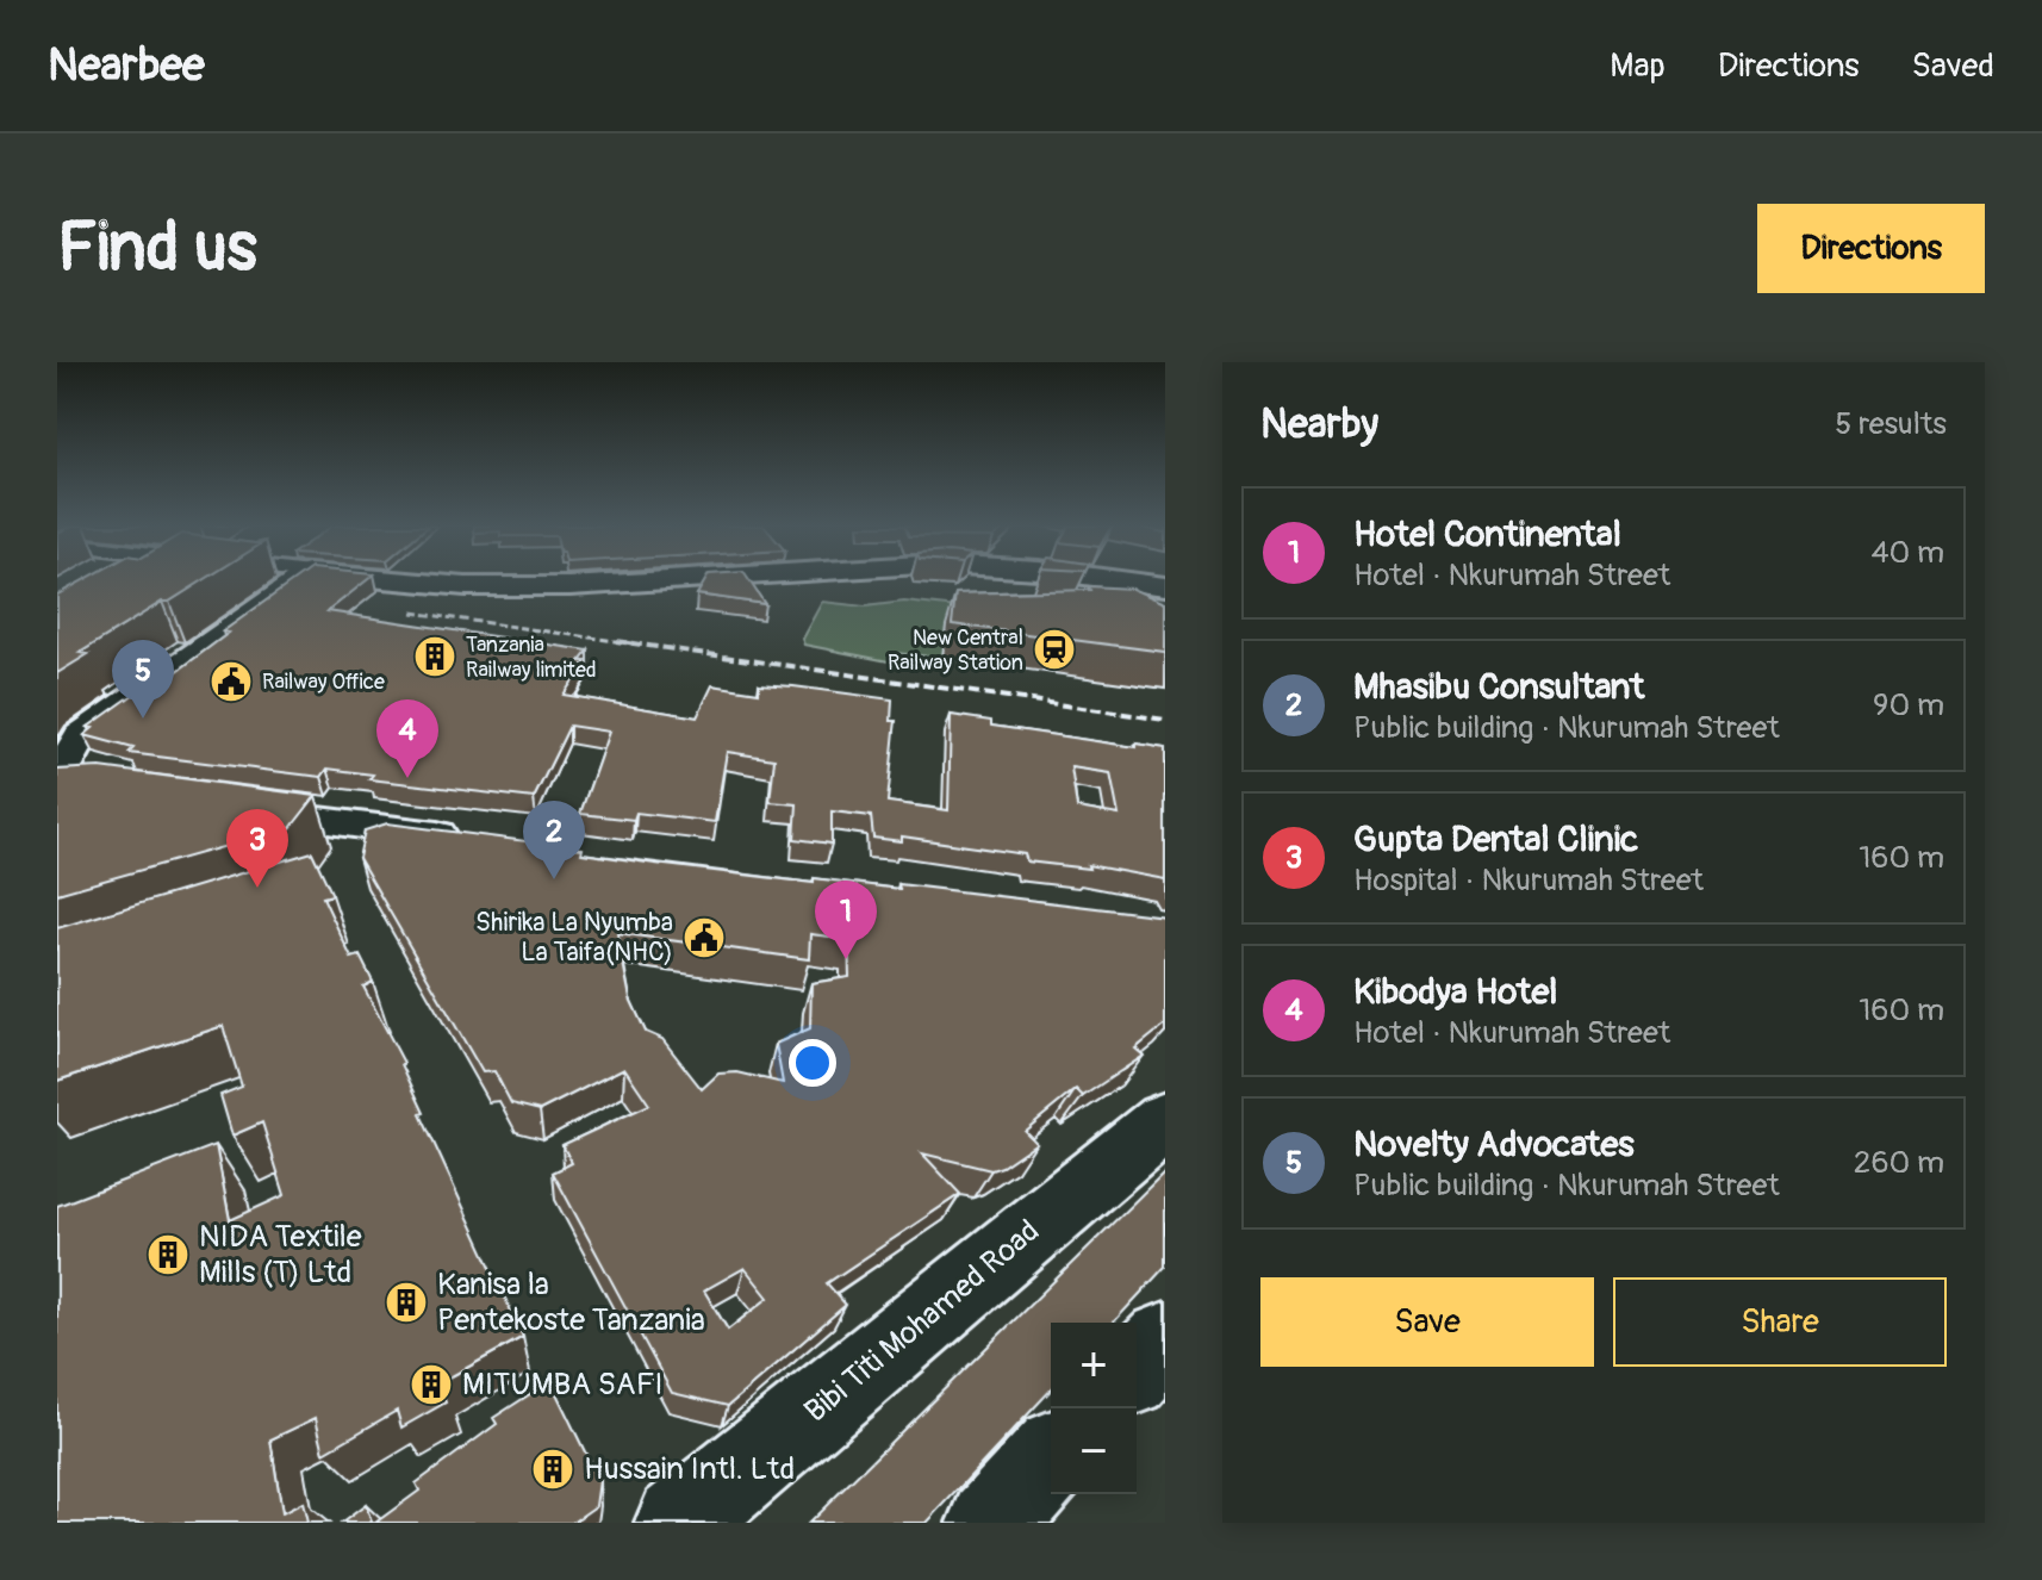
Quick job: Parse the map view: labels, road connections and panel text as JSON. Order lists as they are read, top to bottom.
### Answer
{
  "streets": {
    "highway": ["Bibi Titi Mohamed Road"]
  },
  "places": {
    "station": ["New Central Railway Station"],
    "building": [
      "Tanzania Railway limited",
      "NIDA Textile Mills (T) Ltd",
      "Kanisa la Pentekoste Tanzania",
      "MITUMBA SAFI",
      "Hussain Intl. Ltd"
    ],
    "public building": ["Railway Office", "Shirika La Nyumba La Taifa(NHC)"]
  },
  "page": {
    "header": "Nearbee",
    "nav": ["Map", "Directions", "Saved"],
    "buttons": [
      "Directions",
      ["Save", "Share"]
    ],
    "title": "Find us",
    "heading": ["Nearby", "5 results"],
    "list": [
      {
        "mark": "1",
        "name": "Hotel Continental",
        "note": "Hotel · Nkurumah Street",
        "value": "40 m"
      },
      {
        "mark": "2",
        "name": "Mhasibu Consultant",
        "note": "Public building · Nkurumah Street",
        "value": "90 m"
      },
      {
        "mark": "3",
        "name": "Gupta Dental Clinic",
        "note": "Hospital · Nkurumah Street",
        "value": "160 m"
      },
      {
        "mark": "4",
        "name": "Kibodya Hotel",
        "note": "Hotel · Nkurumah Street",
        "value": "160 m"
      },
      {
        "mark": "5",
        "name": "Novelty Advocates",
        "note": "Public building · Nkurumah Street",
        "value": "260 m"
      }
    ],
    "pins": [
      "5",
      "4",
      "2",
      "3",
      "1"
    ],
    "map_buttons": ["+", "−"]
  }
}
